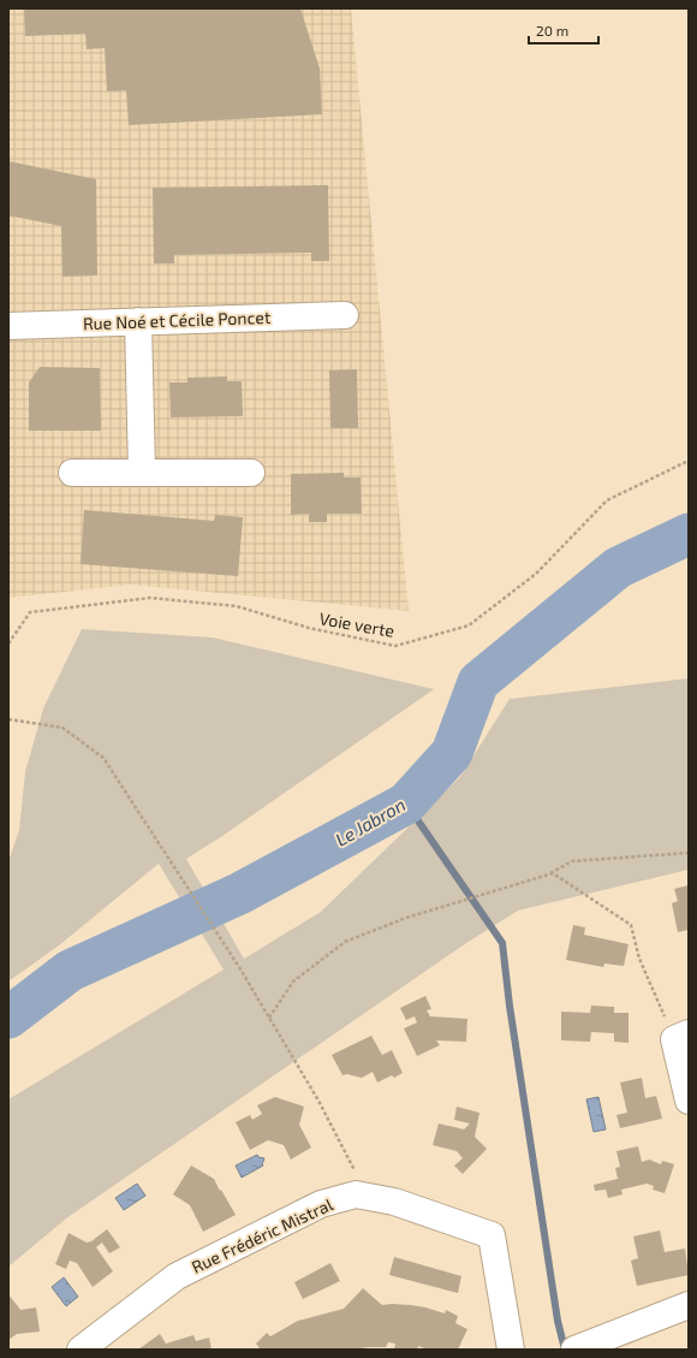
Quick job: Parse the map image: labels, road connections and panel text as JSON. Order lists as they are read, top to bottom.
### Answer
{
  "streets": {
    "street": ["Rue Noé et Cécile Poncet", "Rue Frédéric Mistral"],
    "path": ["Voie verte"]
  },
  "water": ["Le Jabron"],
  "scale_bar": "20 m"
}
